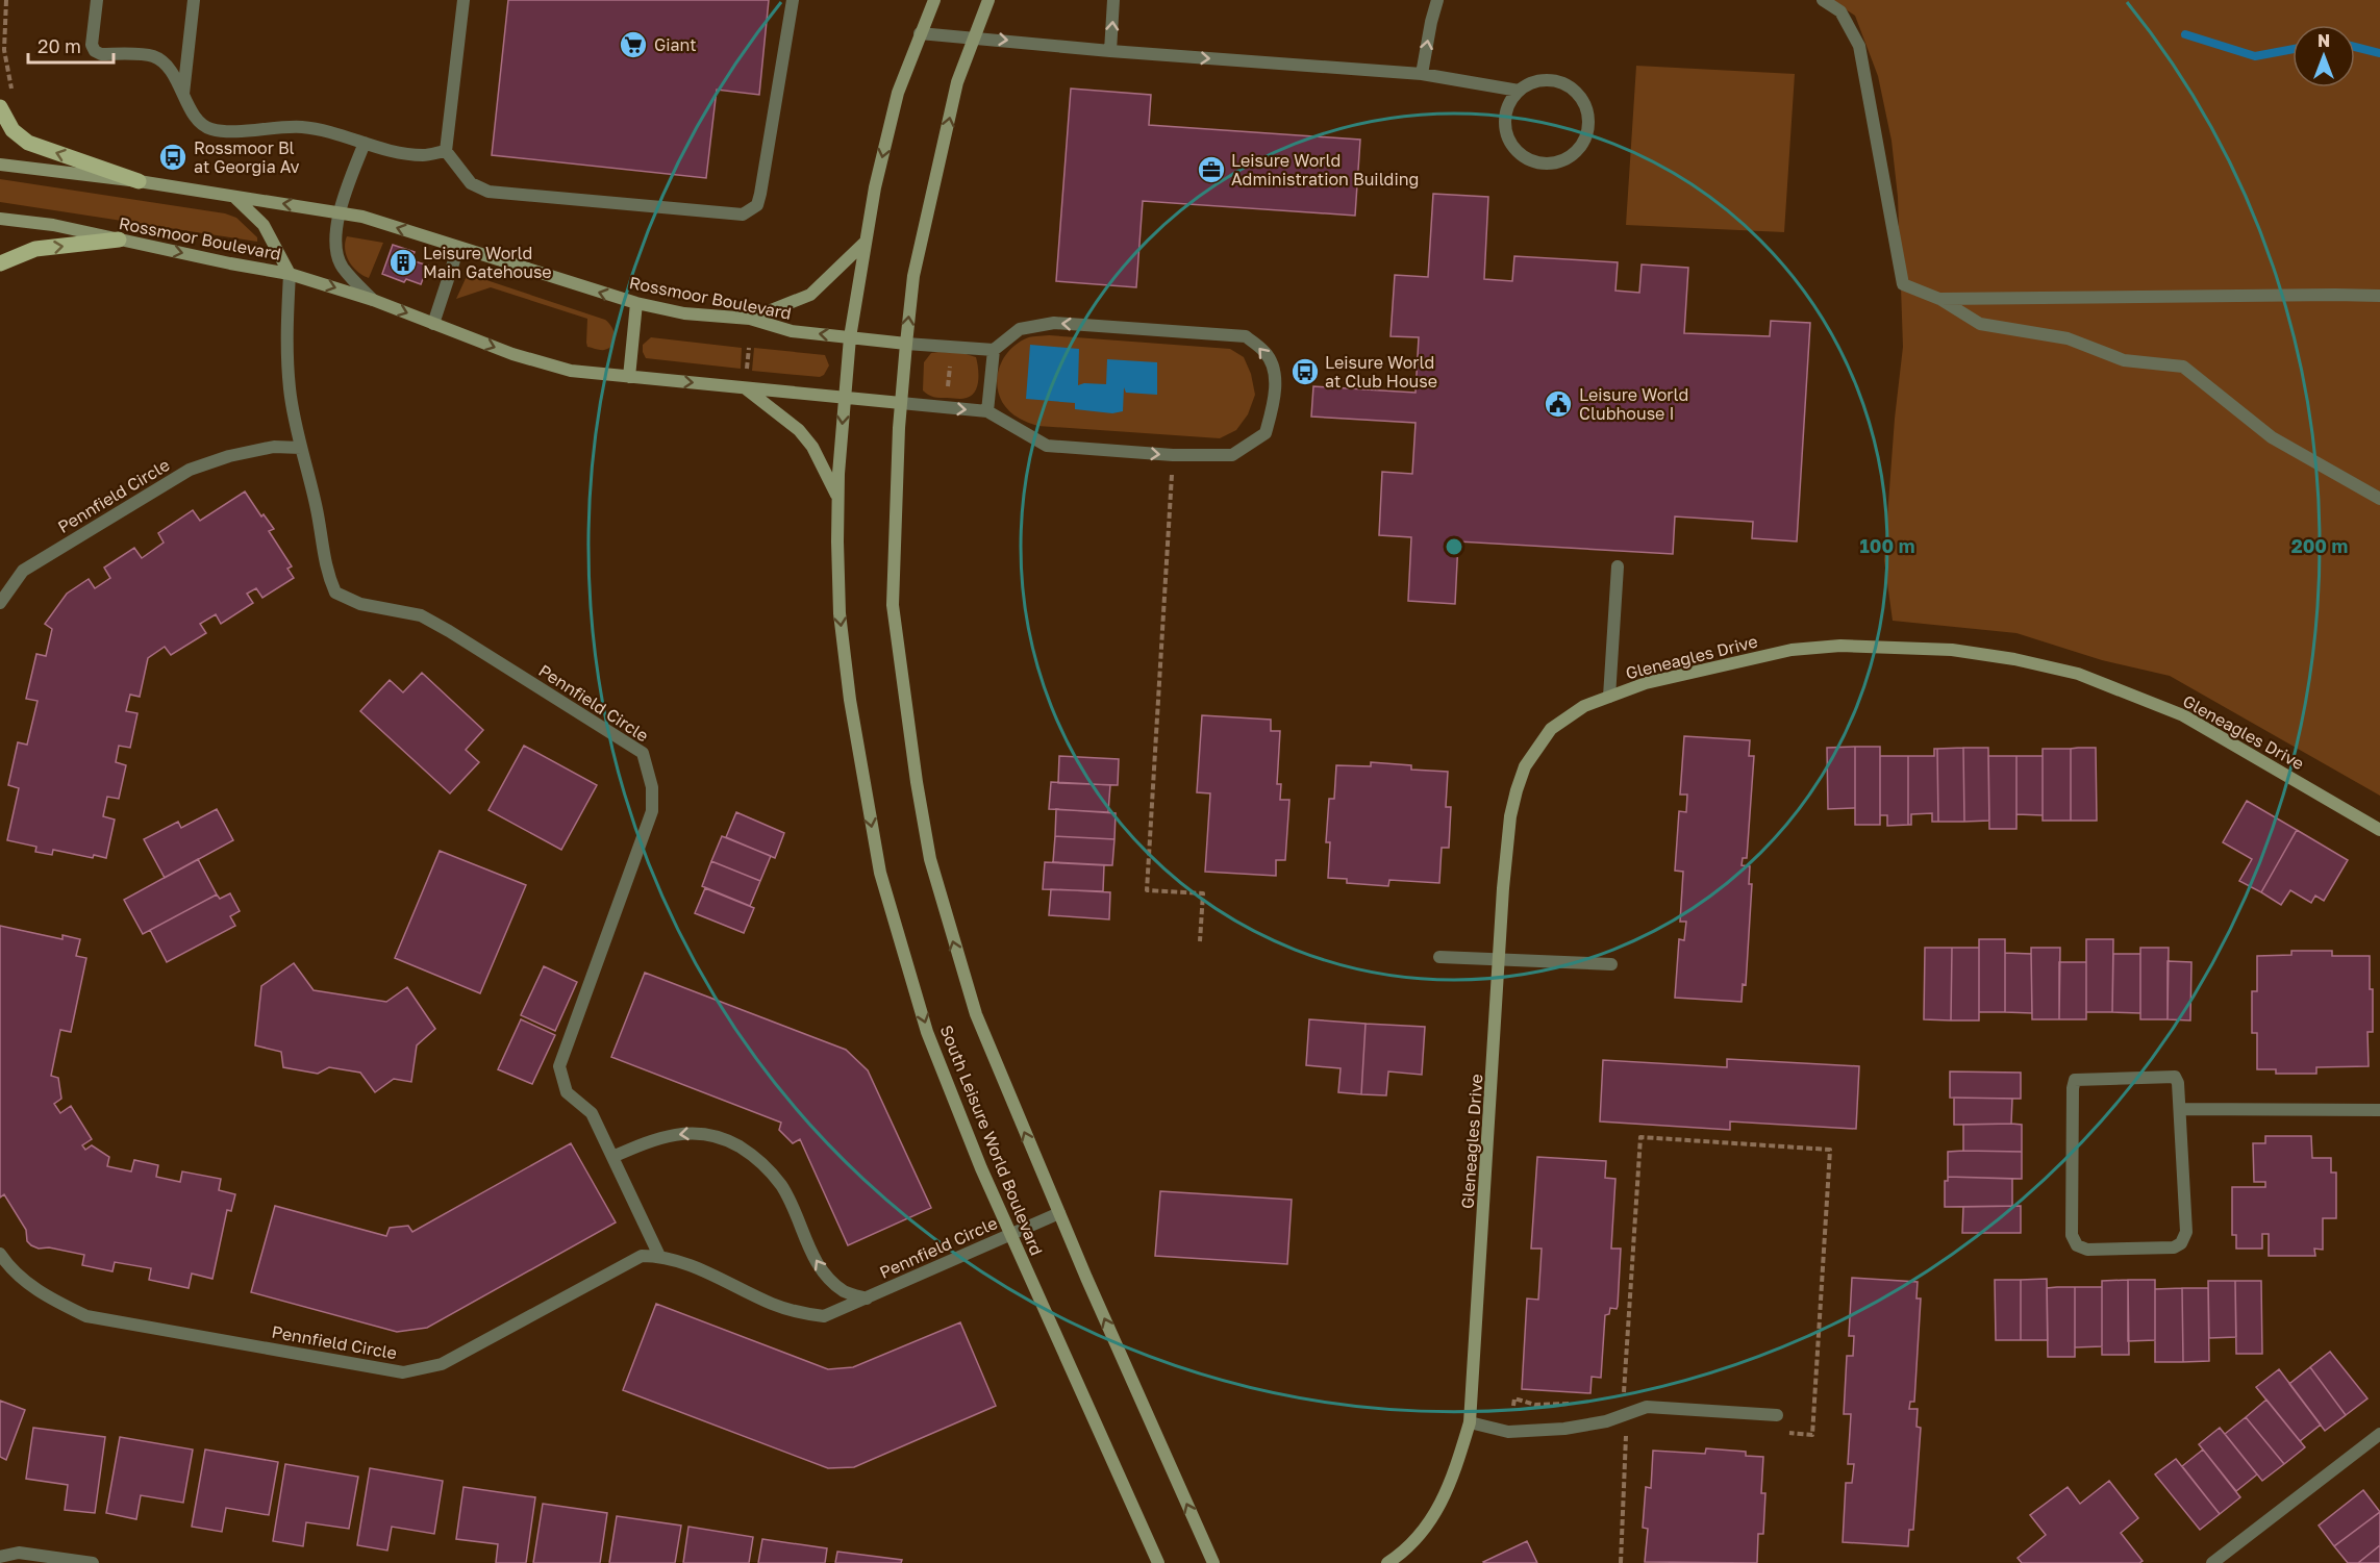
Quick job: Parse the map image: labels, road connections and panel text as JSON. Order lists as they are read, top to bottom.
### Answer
{
  "streets": {
    "street": [
      "Rossmoor Boulevard",
      "Pennfield Circle",
      "Gleneagles Drive",
      "South Leisure World Boulevard"
    ]
  },
  "crossings": [
    ["Rossmoor Boulevard", "Pennfield Circle"],
    ["Rossmoor Boulevard", "South Leisure World Boulevard"],
    ["Pennfield Circle", "South Leisure World Boulevard"]
  ],
  "places": {
    "supermarket": ["Giant"],
    "bus stop": ["Rossmoor Bl at Georgia Av", "Leisure World at Club House"],
    "office": ["Leisure World Administration Building"],
    "building": ["Leisure World Main Gatehouse"],
    "public building": ["Leisure World Clubhouse I"]
  },
  "scale_bar": "20 m",
  "north": "top",
  "rings": ["100 m", "200 m"]
}
